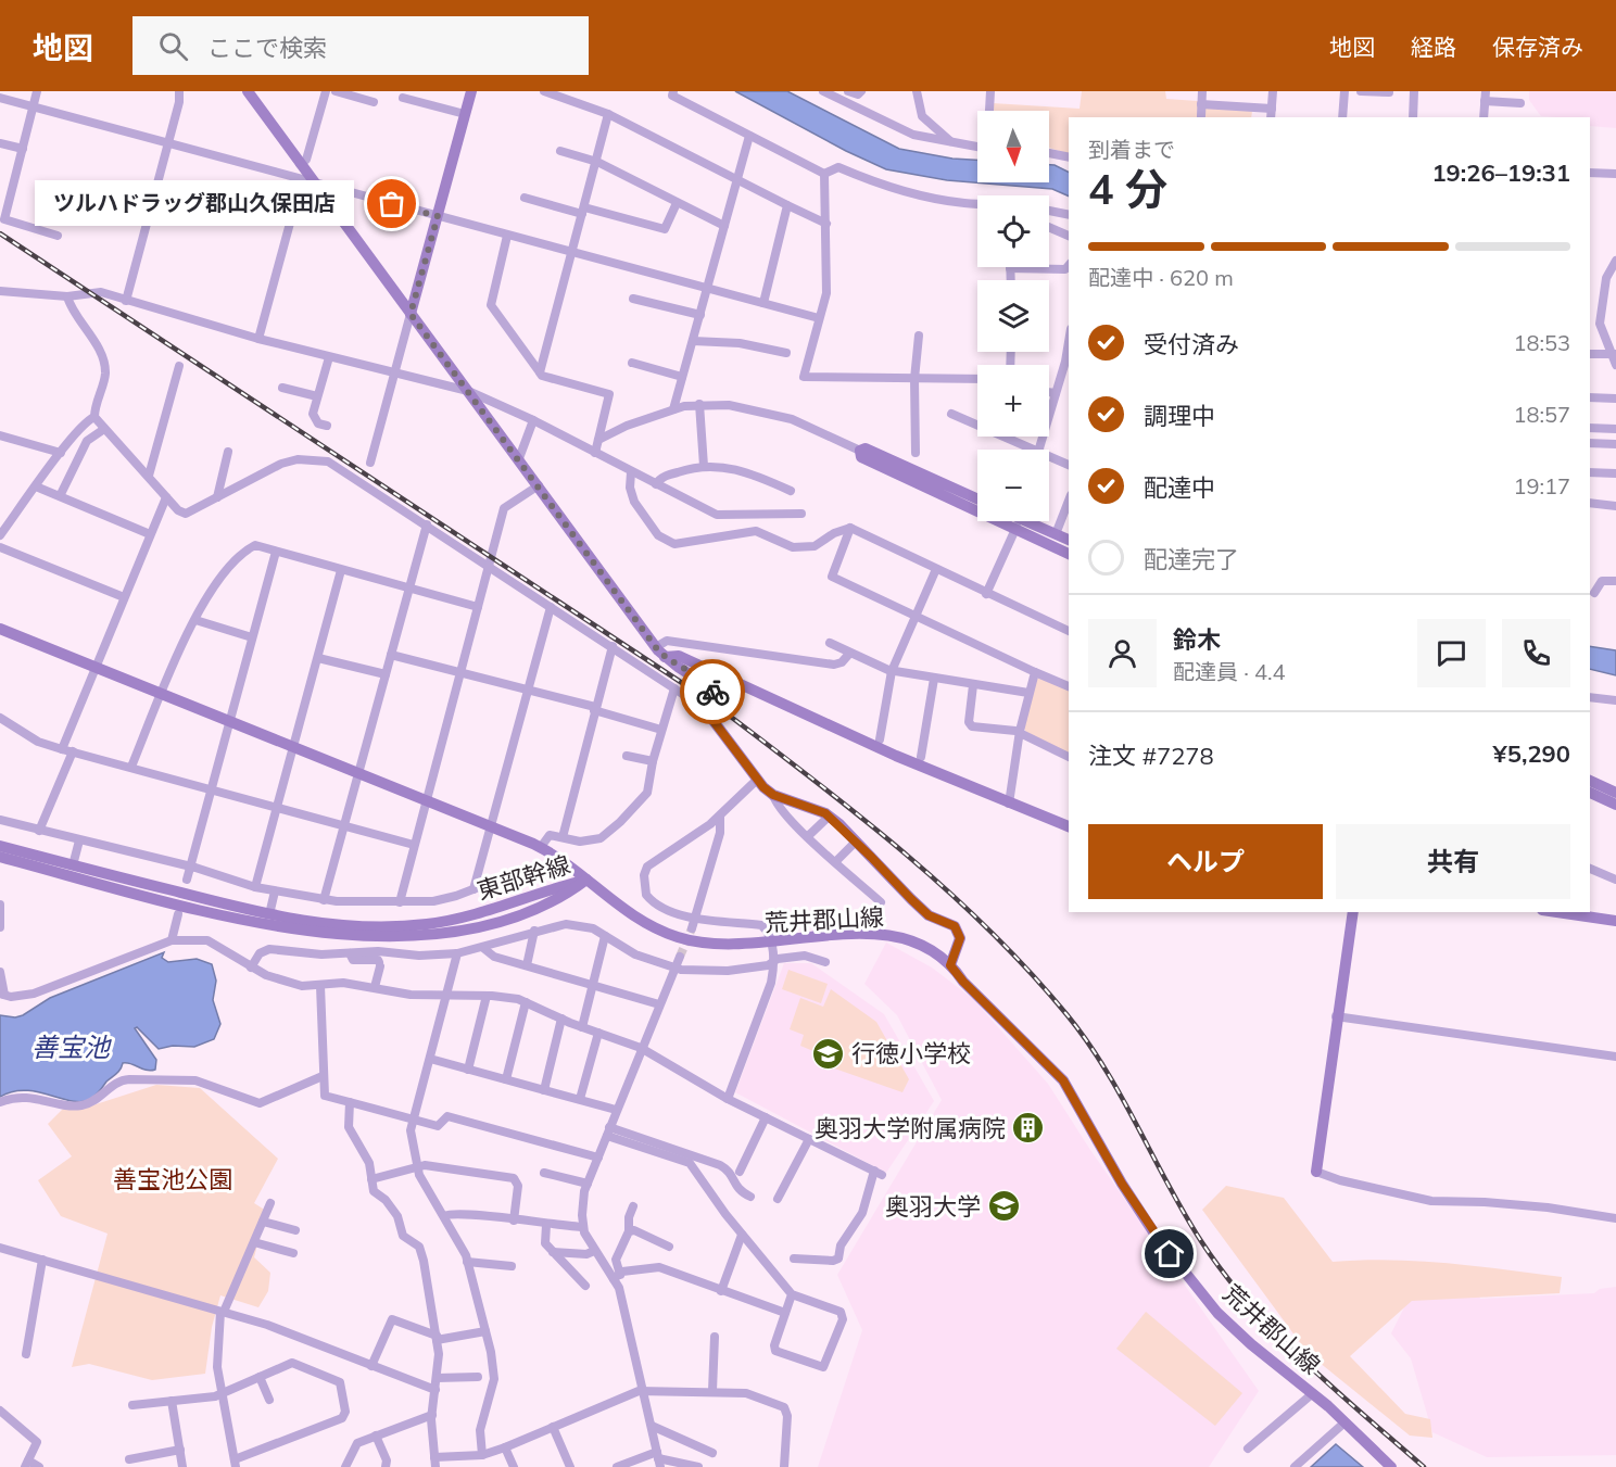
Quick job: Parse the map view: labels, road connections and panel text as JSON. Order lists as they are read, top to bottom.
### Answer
{
  "streets": {
    "street": ["東部幹線", "荒井郡山線"]
  },
  "crossings": [
    ["東部幹線", "荒井郡山線"]
  ],
  "water": ["善宝池"],
  "parks": ["善宝池公園"],
  "places": {
    "other": ["ツルハドラッグ郡山久保田店"],
    "school or university": ["行徳小学校", "奥羽大学"],
    "building": ["奥羽大学附属病院"]
  },
  "north": "bottom",
  "page": {
    "header": "地図",
    "search": "ここで検索",
    "nav": ["地図", "経路", "保存済み"],
    "map_buttons": ["+", "−"],
    "heading": ["4 分", "到着まで", "19:26–19:31"],
    "panel": [
      "鈴木",
      "配達員 · 4.4",
      "注文 #7278",
      "¥5,290"
    ],
    "bubble": "ツルハドラッグ郡山久保田店",
    "bar": "配達中 · 620 m",
    "list": [
      ["受付済み", "18:53"],
      ["調理中", "18:57"],
      ["配達中", "19:17"],
      "配達完了"
    ],
    "buttons": ["ヘルプ", "共有"]
  }
}
